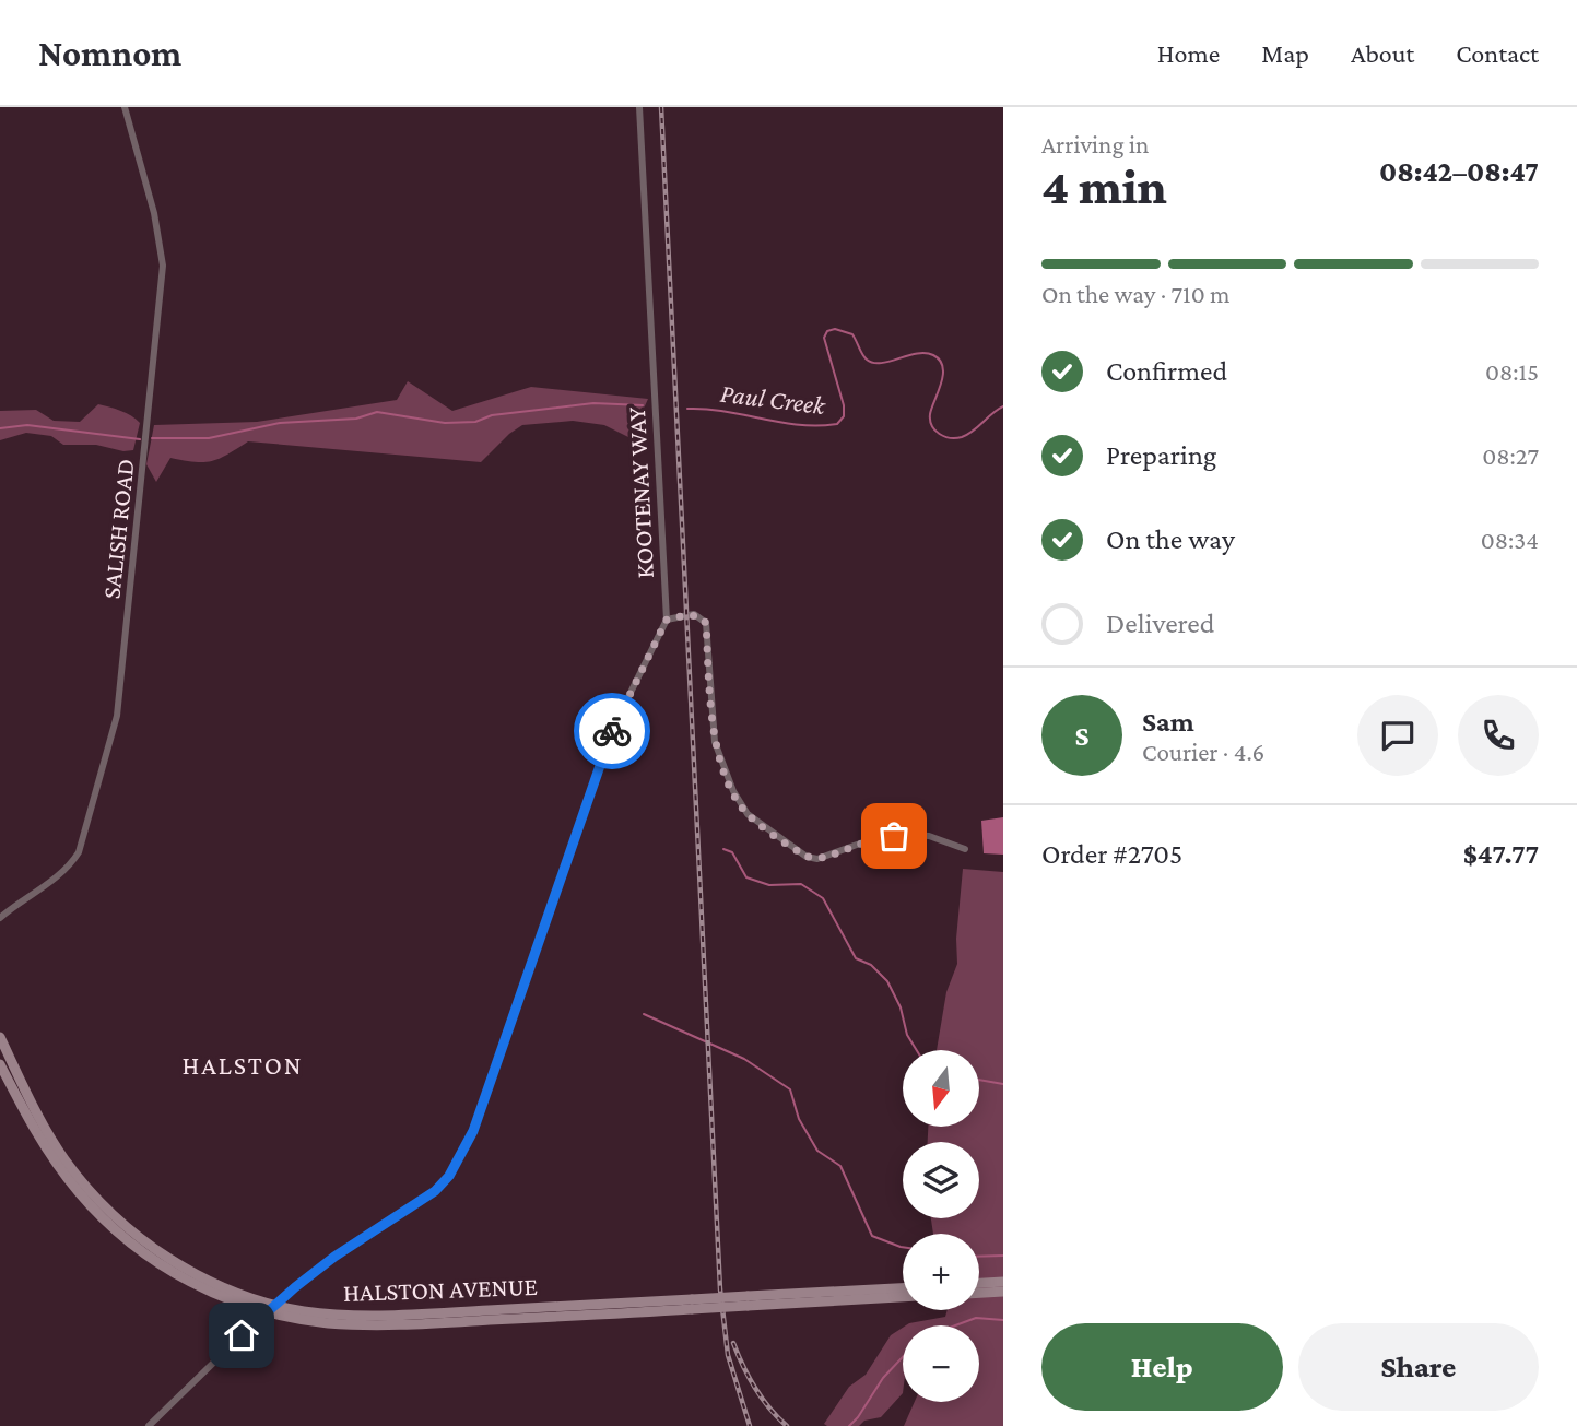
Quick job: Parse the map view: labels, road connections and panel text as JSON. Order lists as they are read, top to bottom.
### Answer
{
  "streets": {
    "main road": ["HALSTON AVENUE"],
    "street": ["KOOTENAY WAY", "SALISH ROAD"]
  },
  "districts": ["HALSTON"],
  "water": ["Paul Creek"],
  "north": "bottom",
  "page": {
    "header": "Nomnom",
    "nav": [
      "Home",
      "Map",
      "About",
      "Contact"
    ],
    "heading": ["4 min", "Arriving in", "08:42–08:47"],
    "panel": [
      "Sam",
      "Courier · 4.6",
      "Order #2705",
      "$47.77"
    ],
    "bar": "On the way · 710 m",
    "list": [
      ["Confirmed", "08:15"],
      ["Preparing", "08:27"],
      ["On the way", "08:34"],
      "Delivered"
    ],
    "round": "S",
    "map_buttons": ["+", "−"],
    "buttons": ["Help", "Share"]
  }
}
